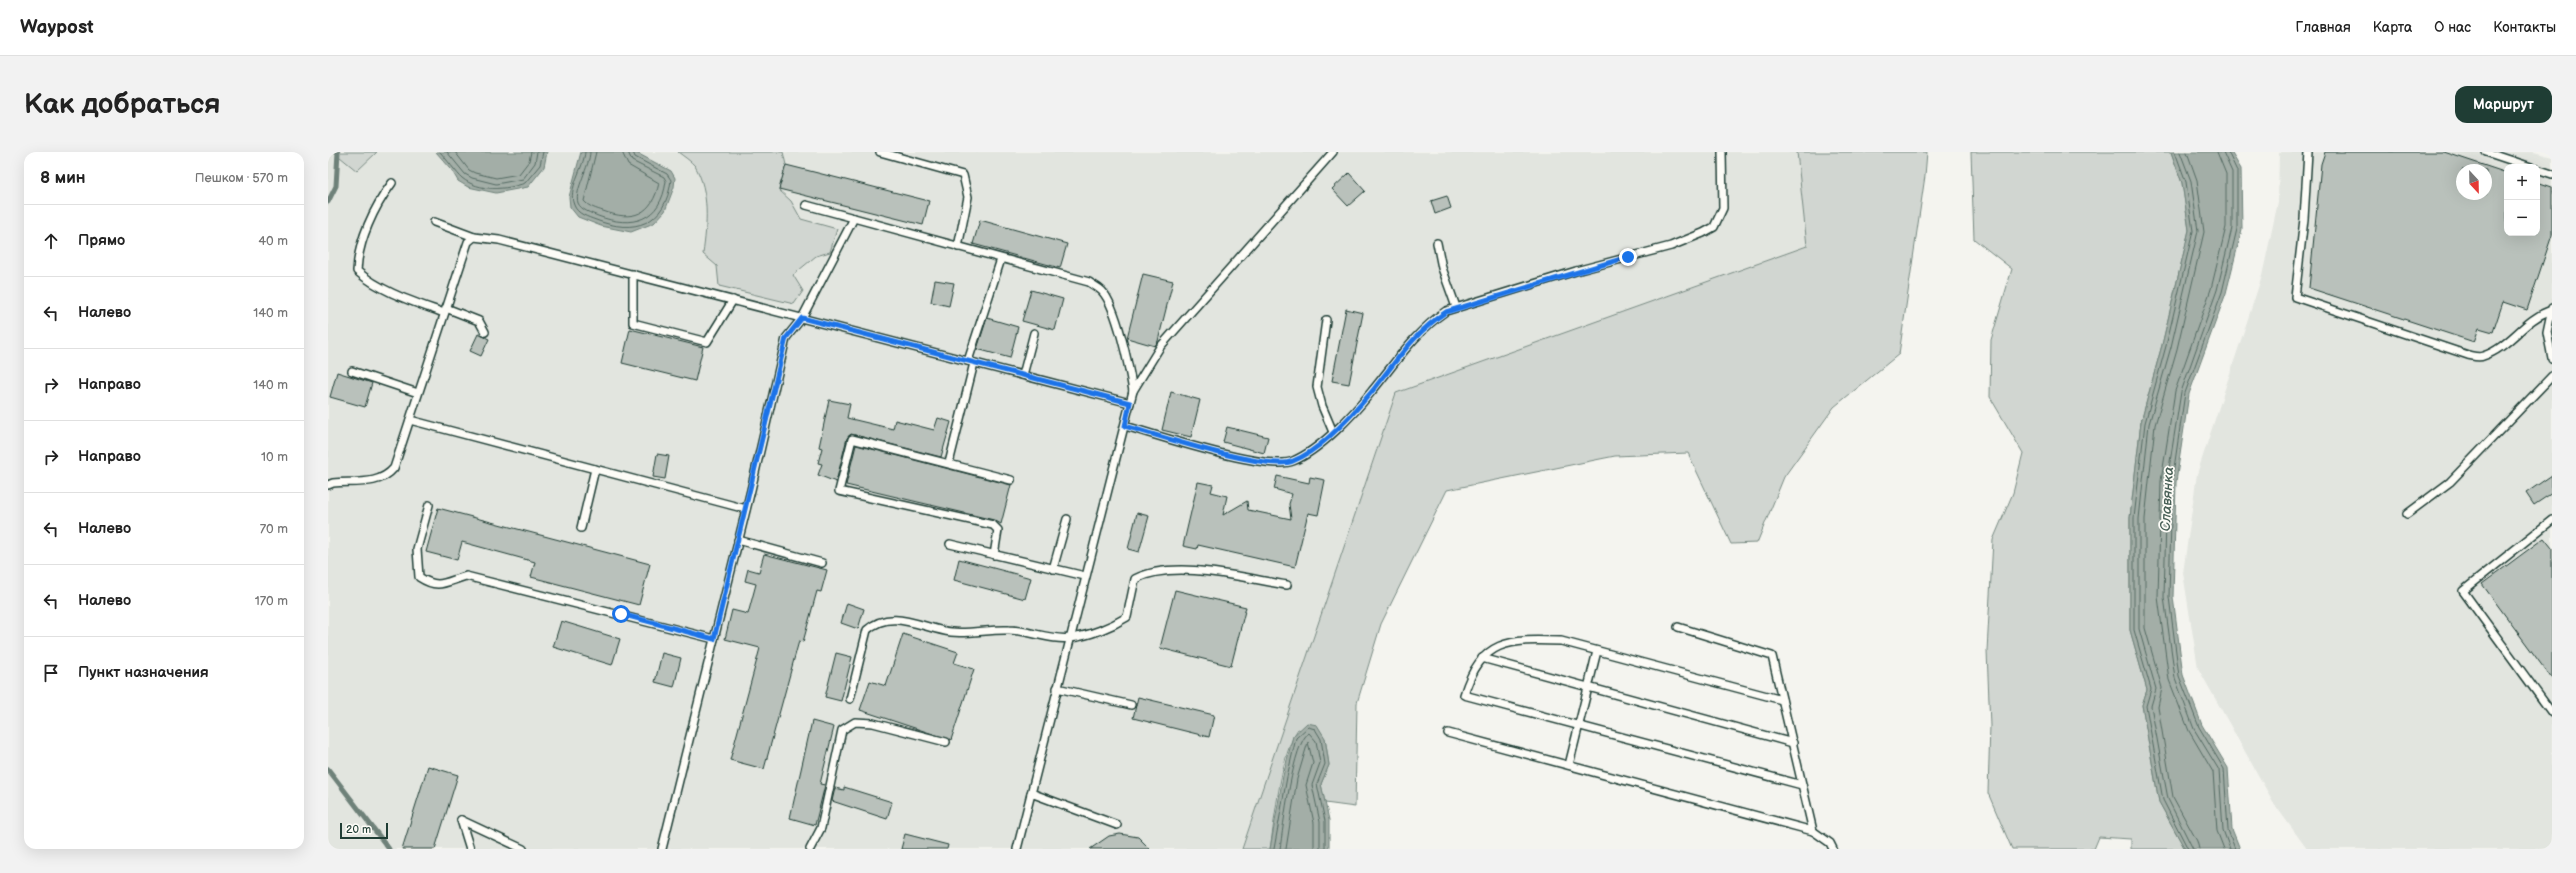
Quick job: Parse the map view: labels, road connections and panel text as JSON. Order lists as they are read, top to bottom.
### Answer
{
  "water": ["Славянка"],
  "scale_bar": "20 m",
  "north": "bottom",
  "page": {
    "header": "Waypost",
    "nav": [
      "Главная",
      "Карта",
      "О нас",
      "Контакты"
    ],
    "buttons": "Маршрут",
    "title": "Как добраться",
    "heading": ["8 мин", "Пешком · 570 m"],
    "map_buttons": ["+", "−"],
    "list": [
      ["Прямо", "40 m"],
      ["Налево", "140 m"],
      ["Направо", "140 m"],
      ["Направо", "10 m"],
      ["Налево", "70 m"],
      ["Налево", "170 m"],
      "Пункт назначения"
    ],
    "scale": "20 m"
  }
}
